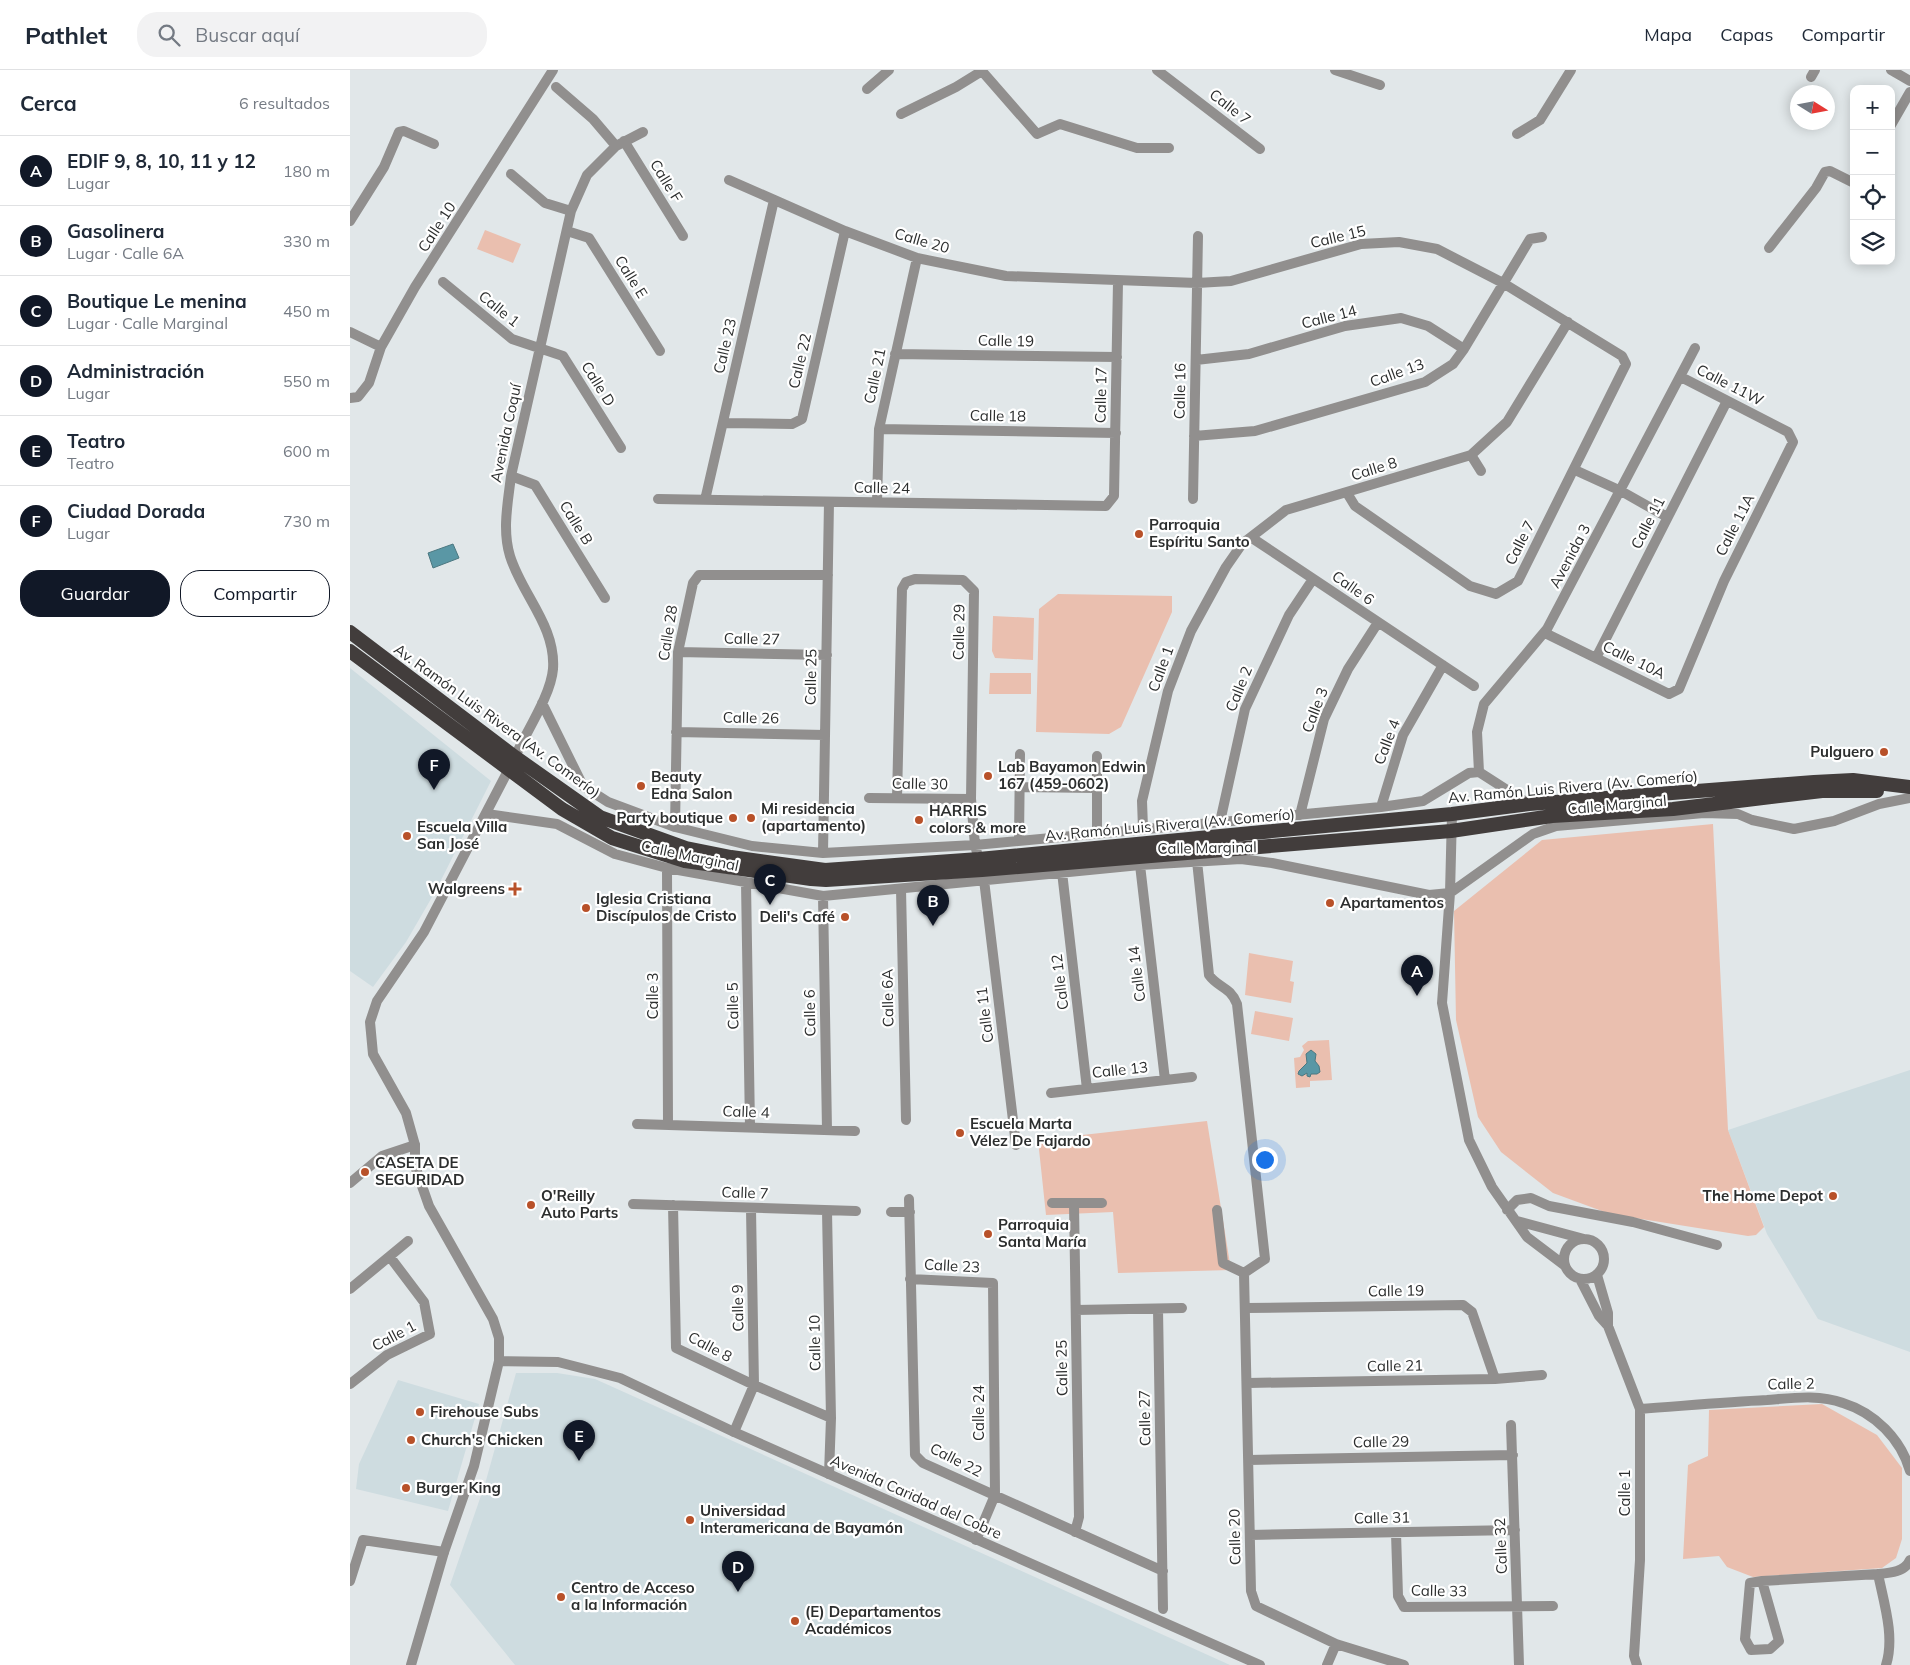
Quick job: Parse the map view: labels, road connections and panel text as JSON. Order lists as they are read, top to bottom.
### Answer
{
  "streets": {
    "highway": ["Av. Ramón Luis Rivera (Av. Comerío)"],
    "street": [
      "Calle 7",
      "Calle F",
      "Calle 10",
      "Calle 15",
      "Calle 20",
      "Calle E",
      "Calle 1",
      "Calle 14",
      "Calle 19",
      "Calle 23",
      "Calle 22",
      "Calle 13",
      "Calle 21",
      "Calle D",
      "Calle 11W",
      "Calle 16",
      "Calle 17",
      "Calle 18",
      "Avenida Coquí",
      "Calle 8",
      "Calle 24",
      "Calle B",
      "Calle 11",
      "Calle 11A",
      "Avenida 3",
      "Calle 6",
      "Calle 29",
      "Calle 28",
      "Calle 27",
      "Calle 10A",
      "Calle 25",
      "Calle 2",
      "Calle 3",
      "Calle 26",
      "Calle 4",
      "Calle 30",
      "Calle Marginal",
      "Calle 12",
      "Calle 6A",
      "Calle 5",
      "Calle 9",
      "Avenida Caridad del Cobre",
      "Calle 31",
      "Calle 32",
      "Calle 33"
    ]
  },
  "crossings": [
    ["Calle 7", "Calle 10"],
    ["Calle 7", "Calle 15"],
    ["Calle 7", "Calle 8"],
    ["Calle 7", "Calle 9"],
    ["Calle F", "Avenida Coquí"],
    ["Calle 10", "Calle 8"],
    ["Calle 10", "Avenida Caridad del Cobre"],
    ["Calle 15", "Calle 20"],
    ["Calle 15", "Calle 13"],
    ["Calle 15", "Calle 16"],
    ["Calle 15", "Calle 17"],
    ["Calle 15", "Calle 8"],
    ["Calle 20", "Calle 19"],
    ["Calle 20", "Calle 23"],
    ["Calle 20", "Calle 22"],
    ["Calle 20", "Calle 21"],
    ["Calle 20", "Calle 17"],
    ["Calle 20", "Calle 29"],
    ["Calle 20", "Calle 31"],
    ["Calle E", "Avenida Coquí"],
    ["Calle 1", "Calle D"],
    ["Calle 1", "Avenida Coquí"],
    ["Calle 1", "Calle 8"],
    ["Calle 1", "Calle 6"],
    ["Calle 1", "Calle 2"],
    ["Calle 1", "Calle Marginal"],
    ["Calle 14", "Calle 13"],
    ["Calle 14", "Calle 16"],
    ["Calle 14", "Calle Marginal"],
    ["Calle 19", "Calle 21"],
    ["Calle 19", "Calle 17"],
    ["Calle 23", "Calle 22"],
    ["Calle 23", "Calle 24"],
    ["Calle 22", "Calle 24"],
    ["Calle 22", "Calle 27"],
    ["Calle 22", "Calle 25"],
    ["Calle 13", "Calle 16"],
    ["Calle 13", "Calle 12"],
    ["Calle 21", "Calle 18"],
    ["Calle 21", "Calle 24"],
    ["Calle D", "Avenida Coquí"],
    ["Calle 11W", "Calle 11"],
    ["Calle 11W", "Calle 11A"],
    ["Calle 11W", "Avenida 3"],
    ["Calle 17", "Calle 18"],
    ["Calle 17", "Calle 24"],
    ["Avenida Coquí", "Calle B"],
    ["Avenida Coquí", "Av. Ramón Luis Rivera (Av. Comerío)"],
    ["Avenida Coquí", "Calle Marginal"],
    ["Avenida Coquí", "Avenida Caridad del Cobre"],
    ["Calle 8", "Calle 6"],
    ["Calle 8", "Calle 9"],
    ["Calle 24", "Calle 25"],
    ["Calle 24", "Avenida Caridad del Cobre"],
    ["Calle 11", "Calle 29"],
    ["Calle 11", "Calle 10A"],
    ["Calle 11", "Av. Ramón Luis Rivera (Av. Comerío)"],
    ["Calle 11", "Calle Marginal"],
    ["Calle 11A", "Calle 10A"],
    ["Avenida 3", "Calle 10A"],
    ["Avenida 3", "Calle Marginal"],
    ["Calle 6", "Calle 2"],
    ["Calle 6", "Calle 3"],
    ["Calle 6", "Calle 4"],
    ["Calle 6", "Calle Marginal"],
    ["Calle 29", "Calle 30"],
    ["Calle 29", "Calle Marginal"],
    ["Calle 29", "Calle 32"],
    ["Calle 28", "Calle 27"],
    ["Calle 28", "Calle 25"],
    ["Calle 28", "Calle 26"],
    ["Calle 28", "Calle Marginal"],
    ["Calle 27", "Calle 25"],
    ["Calle 25", "Calle 26"],
    ["Calle 25", "Calle Marginal"],
    ["Calle 2", "Calle Marginal"],
    ["Calle 3", "Calle 4"],
    ["Calle 3", "Calle Marginal"],
    ["Av. Ramón Luis Rivera (Av. Comerío)", "Calle Marginal"],
    ["Calle 4", "Calle Marginal"],
    ["Calle 4", "Calle 5"],
    ["Calle Marginal", "Calle 12"],
    ["Calle Marginal", "Calle 6A"],
    ["Calle Marginal", "Calle 5"],
    ["Calle 9", "Avenida Caridad del Cobre"],
    ["Calle 31", "Calle 32"],
    ["Calle 31", "Calle 33"],
    ["Calle 32", "Calle 33"]
  ],
  "places": {
    "other": [
      "Parroquia Espíritu Santo",
      "Pulguero",
      "Lab Bayamon Edwin 167 (459-0602)",
      "Beauty Edna Salon",
      "Party boutique",
      "Mi residencia (apartamento)",
      "HARRIS colors & more",
      "Escuela Villa San José",
      "Apartamentos",
      "Iglesia Cristiana Discípulos de Cristo",
      "Deli's Café",
      "Escuela Marta Vélez De Fajardo",
      "CASETA DE SEGURIDAD",
      "The Home Depot",
      "O'Reilly Auto Parts",
      "Parroquia Santa María",
      "Firehouse Subs",
      "Church's Chicken",
      "Burger King",
      "Universidad Interamericana de Bayamón",
      "Centro de Acceso a la Información",
      "(E) Departamentos Académicos"
    ],
    "health": ["Walgreens"]
  },
  "north": "right",
  "page": {
    "header": "Pathlet",
    "search": "Buscar aquí",
    "nav": ["Mapa", "Capas", "Compartir"],
    "heading": ["Cerca", "6 resultados"],
    "map_buttons": ["+", "−"],
    "list": [
      {
        "mark": "A",
        "name": "EDIF 9, 8, 10, 11 y 12",
        "note": "Lugar",
        "value": "180 m"
      },
      {
        "mark": "B",
        "name": "Gasolinera",
        "note": "Lugar · Calle 6A",
        "value": "330 m"
      },
      {
        "mark": "C",
        "name": "Boutique Le menina",
        "note": "Lugar · Calle Marginal",
        "value": "450 m"
      },
      {
        "mark": "D",
        "name": "Administración",
        "note": "Lugar",
        "value": "550 m"
      },
      {
        "mark": "E",
        "name": "Teatro",
        "note": "Teatro",
        "value": "600 m"
      },
      {
        "mark": "F",
        "name": "Ciudad Dorada",
        "note": "Lugar",
        "value": "730 m"
      }
    ],
    "buttons": ["Guardar", "Compartir"],
    "pins": [
      "F",
      "C",
      "B",
      "A",
      "E",
      "D"
    ]
  }
}
